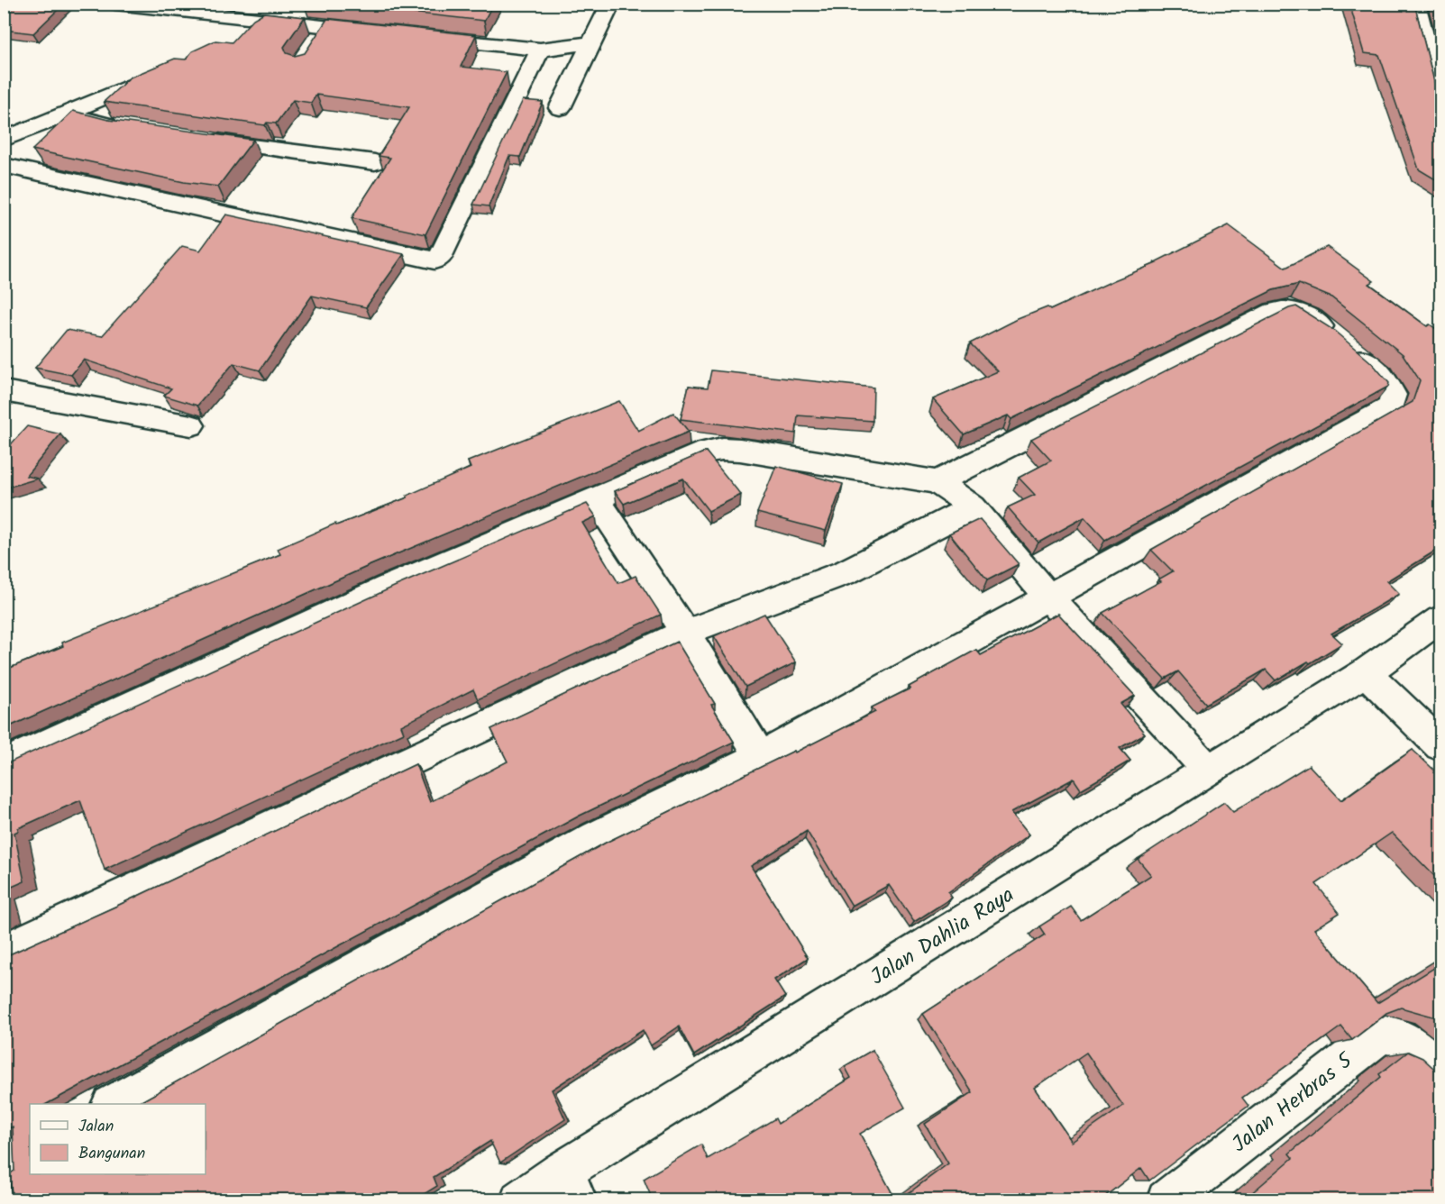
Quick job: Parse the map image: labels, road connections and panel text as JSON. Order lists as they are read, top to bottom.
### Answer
{
  "streets": {
    "street": ["Jalan Dahlia Raya", "Jalan Herbras 5"]
  },
  "legend": ["Jalan", "Bangunan"]
}
